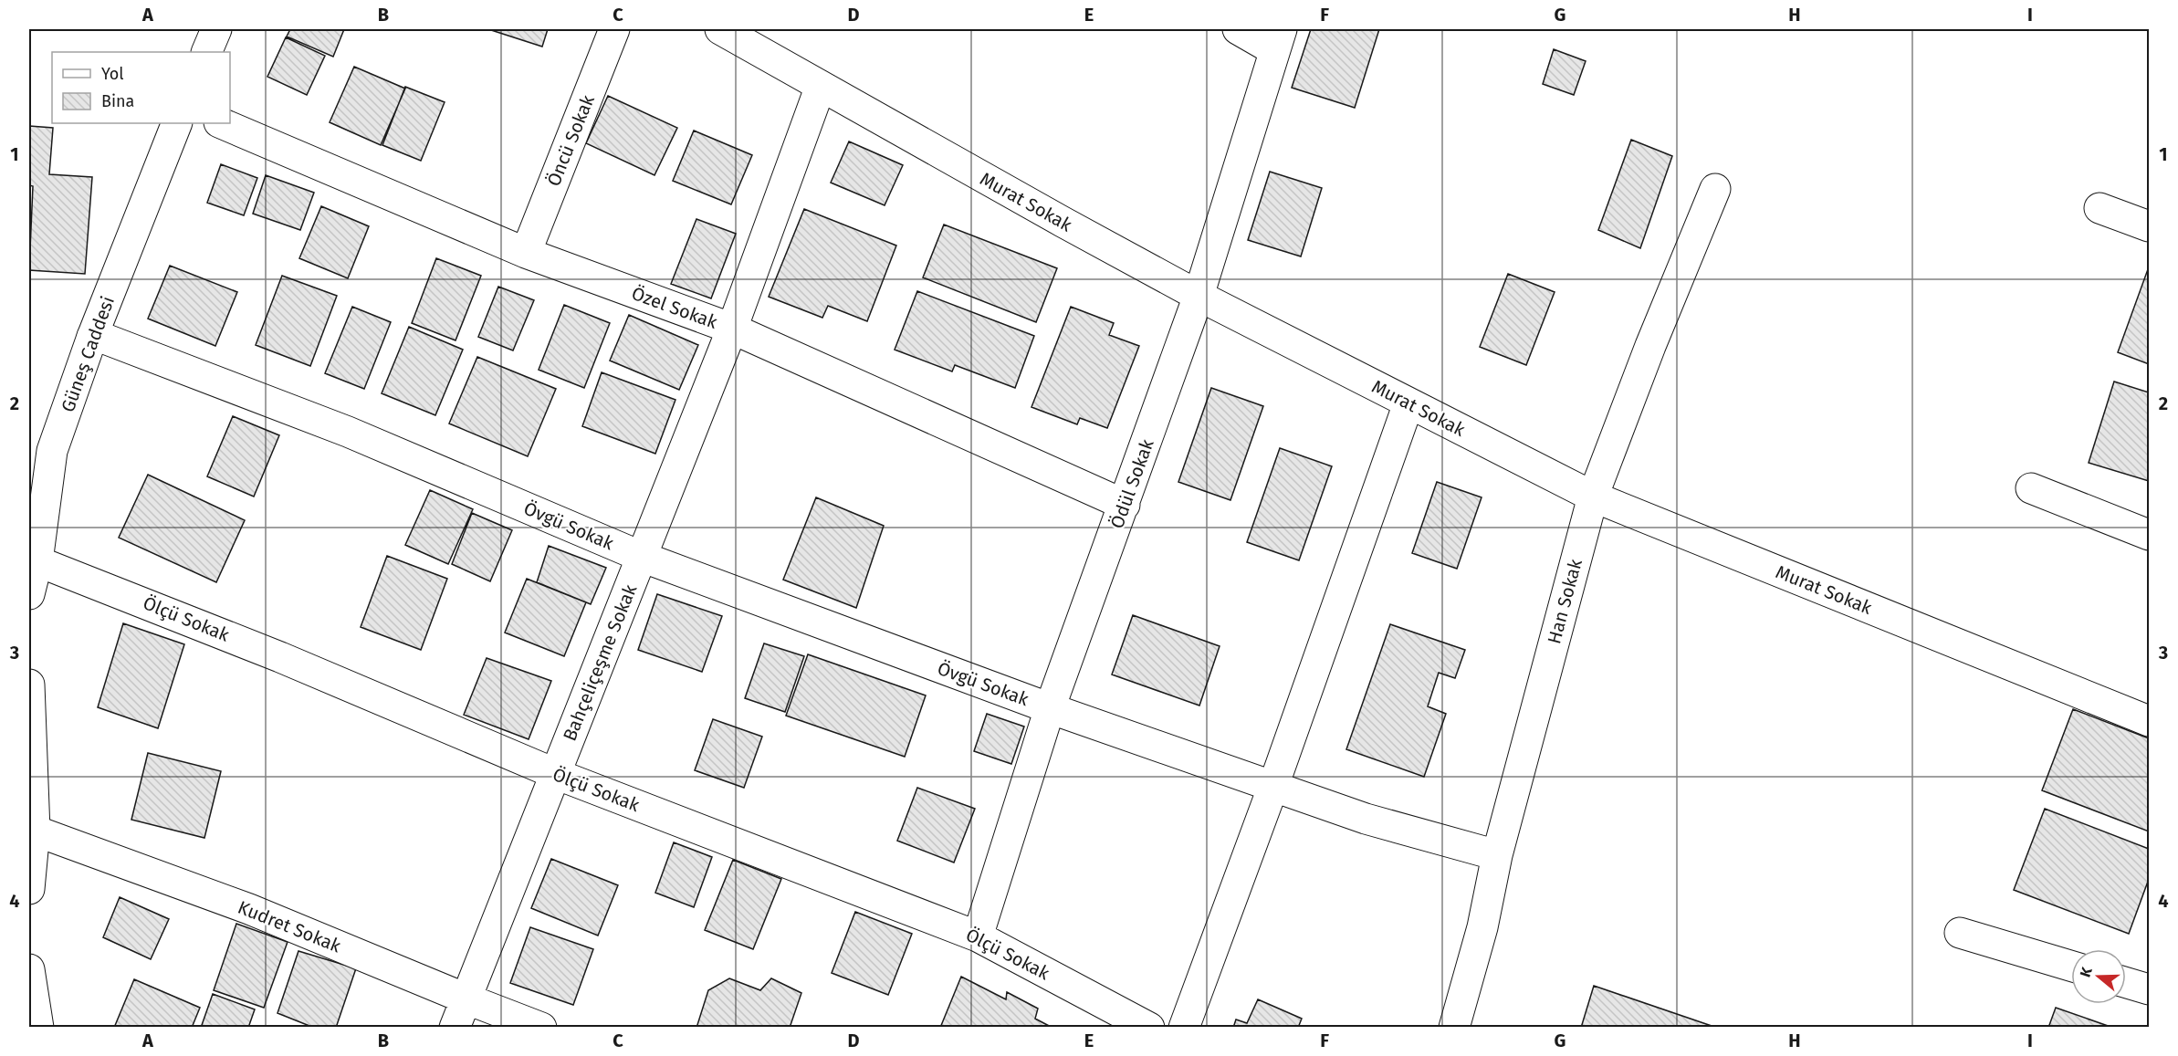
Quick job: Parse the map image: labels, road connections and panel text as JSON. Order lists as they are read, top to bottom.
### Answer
{
  "streets": {
    "street": [
      "Öncü Sokak",
      "Murat Sokak",
      "Özel Sokak",
      "Güneş Caddesi",
      "Ödül Sokak",
      "Övgü Sokak",
      "Han Sokak",
      "Ölçü Sokak",
      "Bahçeliçeşme Sokak",
      "Kudret Sokak"
    ]
  },
  "crossings": [
    ["Öncü Sokak", "Özel Sokak"],
    ["Murat Sokak", "Ödül Sokak"],
    ["Murat Sokak", "Han Sokak"],
    ["Murat Sokak", "Bahçeliçeşme Sokak"],
    ["Özel Sokak", "Ödül Sokak"],
    ["Özel Sokak", "Bahçeliçeşme Sokak"],
    ["Güneş Caddesi", "Övgü Sokak"],
    ["Güneş Caddesi", "Ölçü Sokak"],
    ["Ödül Sokak", "Övgü Sokak"],
    ["Ödül Sokak", "Ölçü Sokak"],
    ["Övgü Sokak", "Han Sokak"],
    ["Övgü Sokak", "Bahçeliçeşme Sokak"],
    ["Ölçü Sokak", "Bahçeliçeşme Sokak"],
    ["Bahçeliçeşme Sokak", "Kudret Sokak"]
  ],
  "legend": ["Yol", "Bina"],
  "north": "left",
  "grid": {
    "columns": [
      "A",
      "B",
      "C",
      "D",
      "E",
      "F",
      "G",
      "H",
      "I"
    ],
    "rows": [
      "1",
      "2",
      "3",
      "4"
    ]
  }
}
